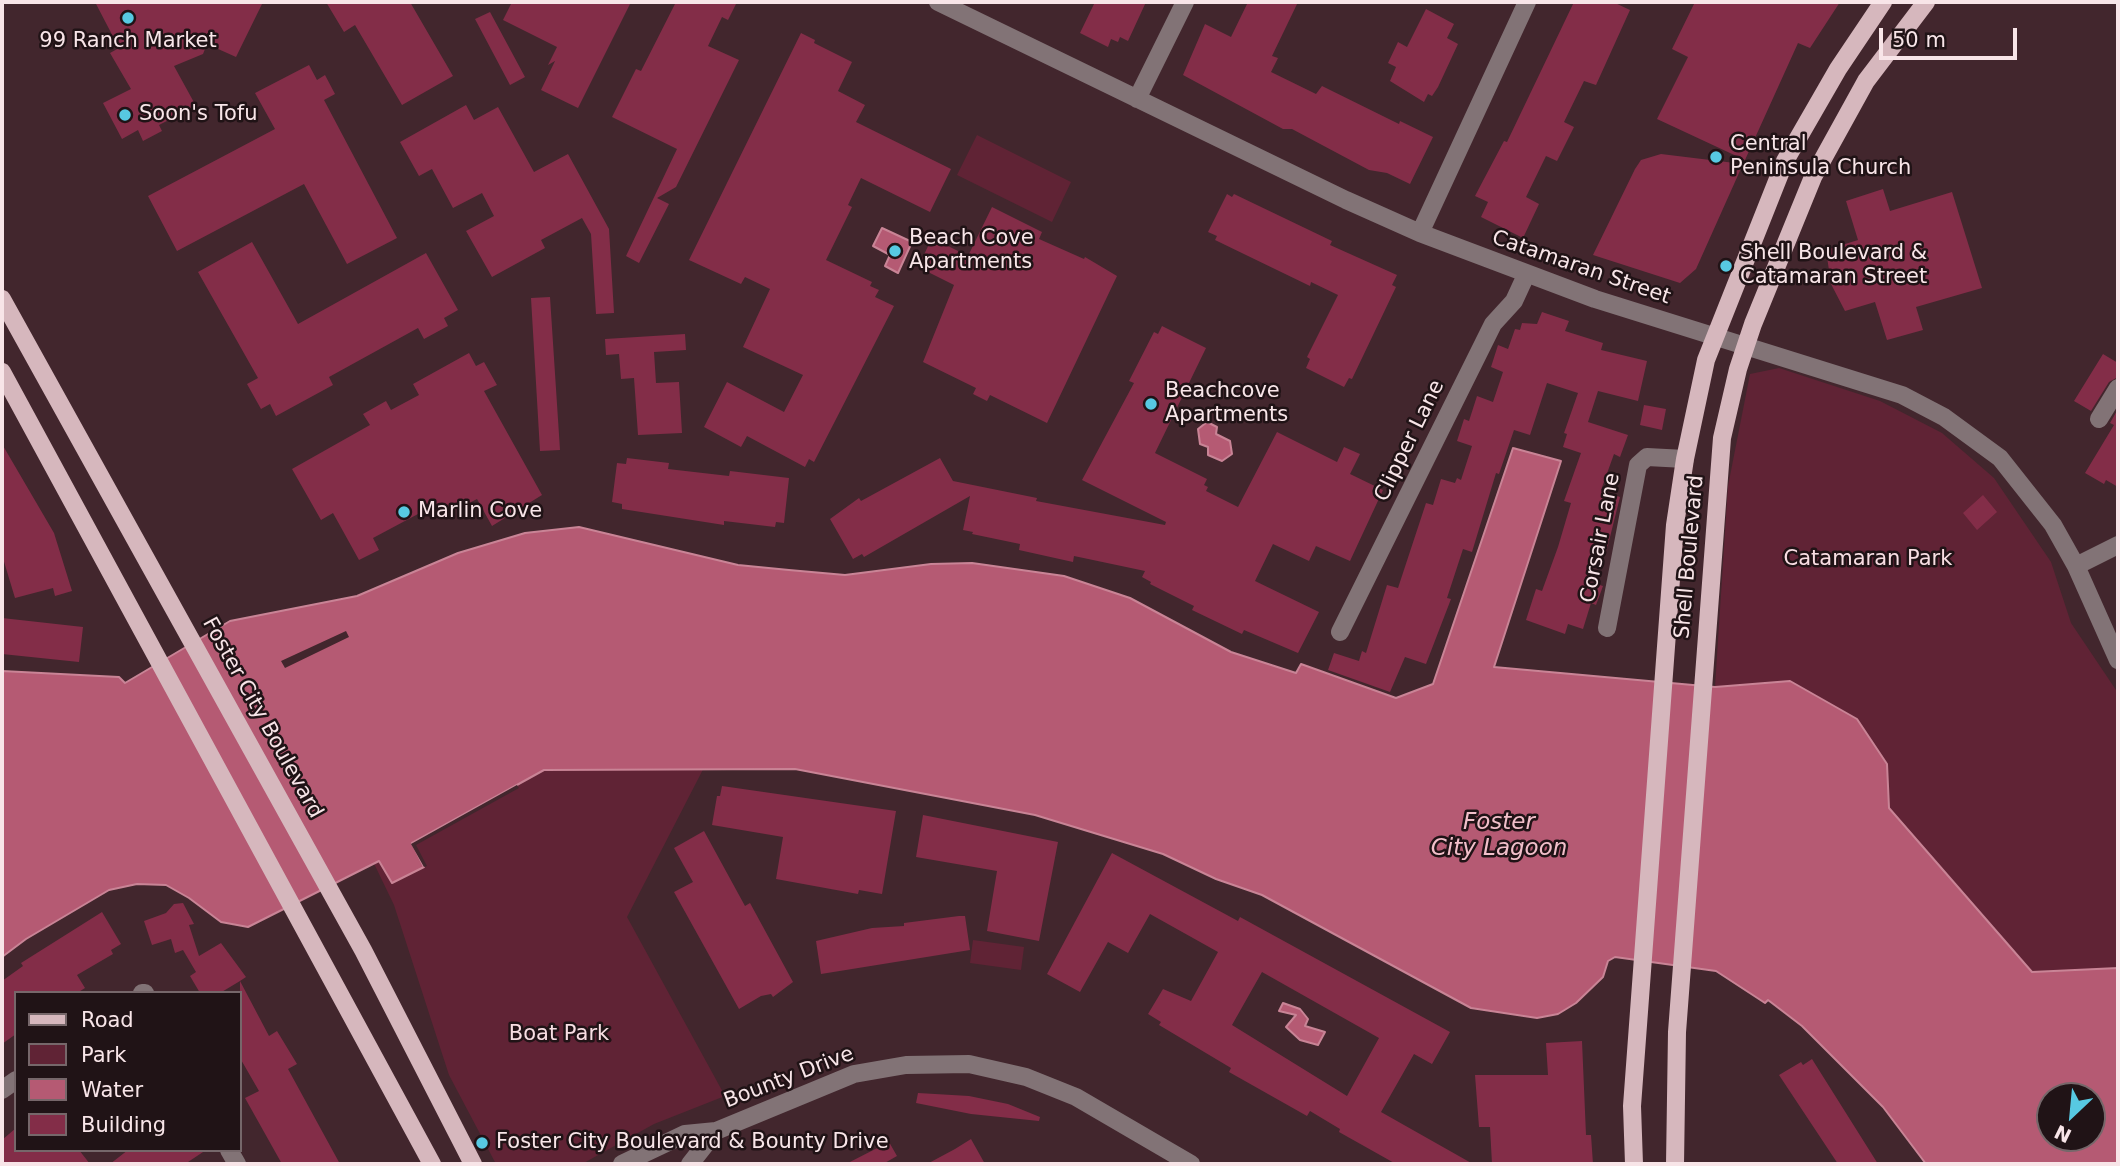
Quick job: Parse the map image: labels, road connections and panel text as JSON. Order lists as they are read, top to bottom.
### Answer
{
  "streets": {
    "main road": ["Shell Boulevard", "Foster City Boulevard"],
    "street": [
      "Catamaran Street",
      "Clipper Lane",
      "Corsair Lane",
      "Bounty Drive"
    ]
  },
  "crossings": [
    ["Catamaran Street", "Clipper Lane"],
    ["Catamaran Street", "Shell Boulevard"],
    ["Corsair Lane", "Shell Boulevard"]
  ],
  "water": ["Foster City Lagoon"],
  "parks": ["Catamaran Park", "Boat Park"],
  "places": [
    "99 Ranch Market",
    "Soon's Tofu",
    "Central Peninsula Church",
    "Beach Cove Apartments",
    "Shell Boulevard & Catamaran Street",
    "Beachcove Apartments",
    "Marlin Cove",
    "Foster City Boulevard & Bounty Drive"
  ],
  "legend": [
    "Road",
    "Park",
    "Water",
    "Building"
  ],
  "scale_bar": "50 m",
  "north": "bottom left"
}
